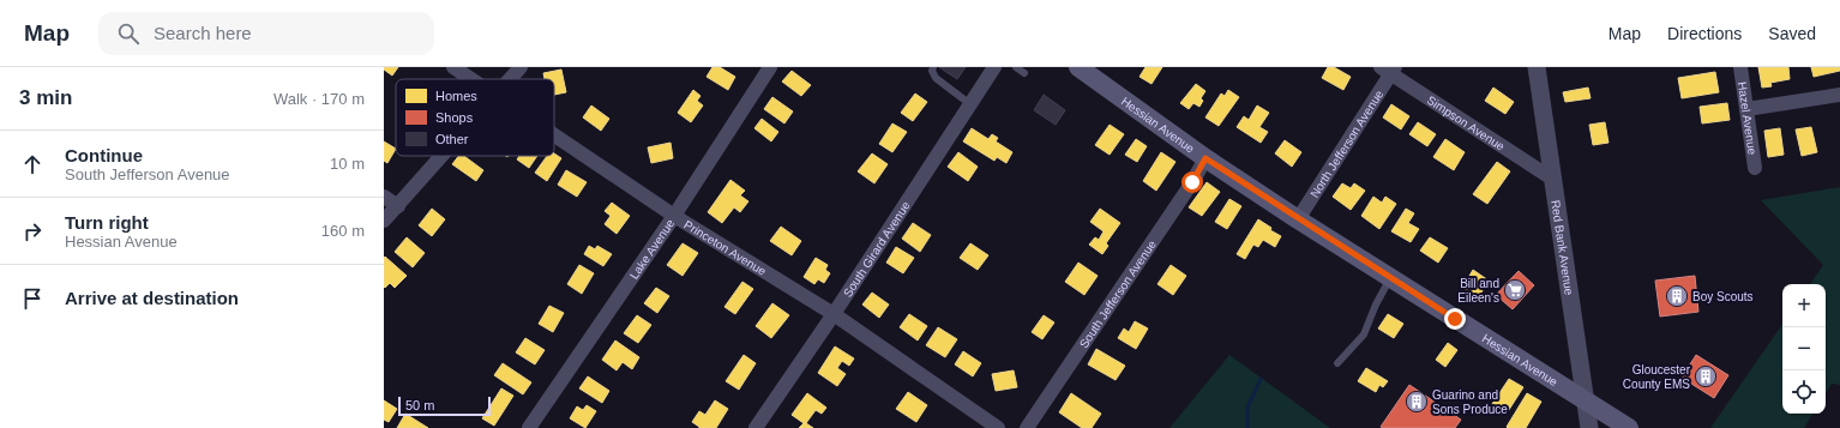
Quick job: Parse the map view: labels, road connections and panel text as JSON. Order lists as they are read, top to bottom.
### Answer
{
  "streets": {
    "main road": ["Hessian Avenue"],
    "street": [
      "Hazel Avenue",
      "Simpson Avenue",
      "North Jefferson Avenue",
      "Princeton Avenue",
      "South Girard Avenue",
      "Red Bank Avenue",
      "Lake Avenue",
      "South Jefferson Avenue"
    ]
  },
  "crossings": [
    ["Simpson Avenue", "North Jefferson Avenue"],
    ["Simpson Avenue", "Red Bank Avenue"],
    ["Hessian Avenue", "North Jefferson Avenue"],
    ["Hessian Avenue", "Red Bank Avenue"],
    ["Hessian Avenue", "South Jefferson Avenue"],
    ["Princeton Avenue", "South Girard Avenue"],
    ["Princeton Avenue", "Lake Avenue"]
  ],
  "places": {
    "supermarket": ["Bill and Eileen's"],
    "building": ["Boy Scouts", "Gloucester County EMS", "Guarino and Sons Produce"]
  },
  "legend": ["Homes", "Shops", "Other"],
  "scale_bar": "50 m",
  "page": {
    "header": "Map",
    "search": "Search here",
    "nav": ["Map", "Directions", "Saved"],
    "heading": ["3 min", "Walk · 170 m"],
    "list": [
      ["Continue", "South Jefferson Avenue", "10 m"],
      ["Turn right", "Hessian Avenue", "160 m"],
      "Arrive at destination"
    ],
    "map_buttons": ["+", "−"],
    "scale": "50 m"
  }
}
